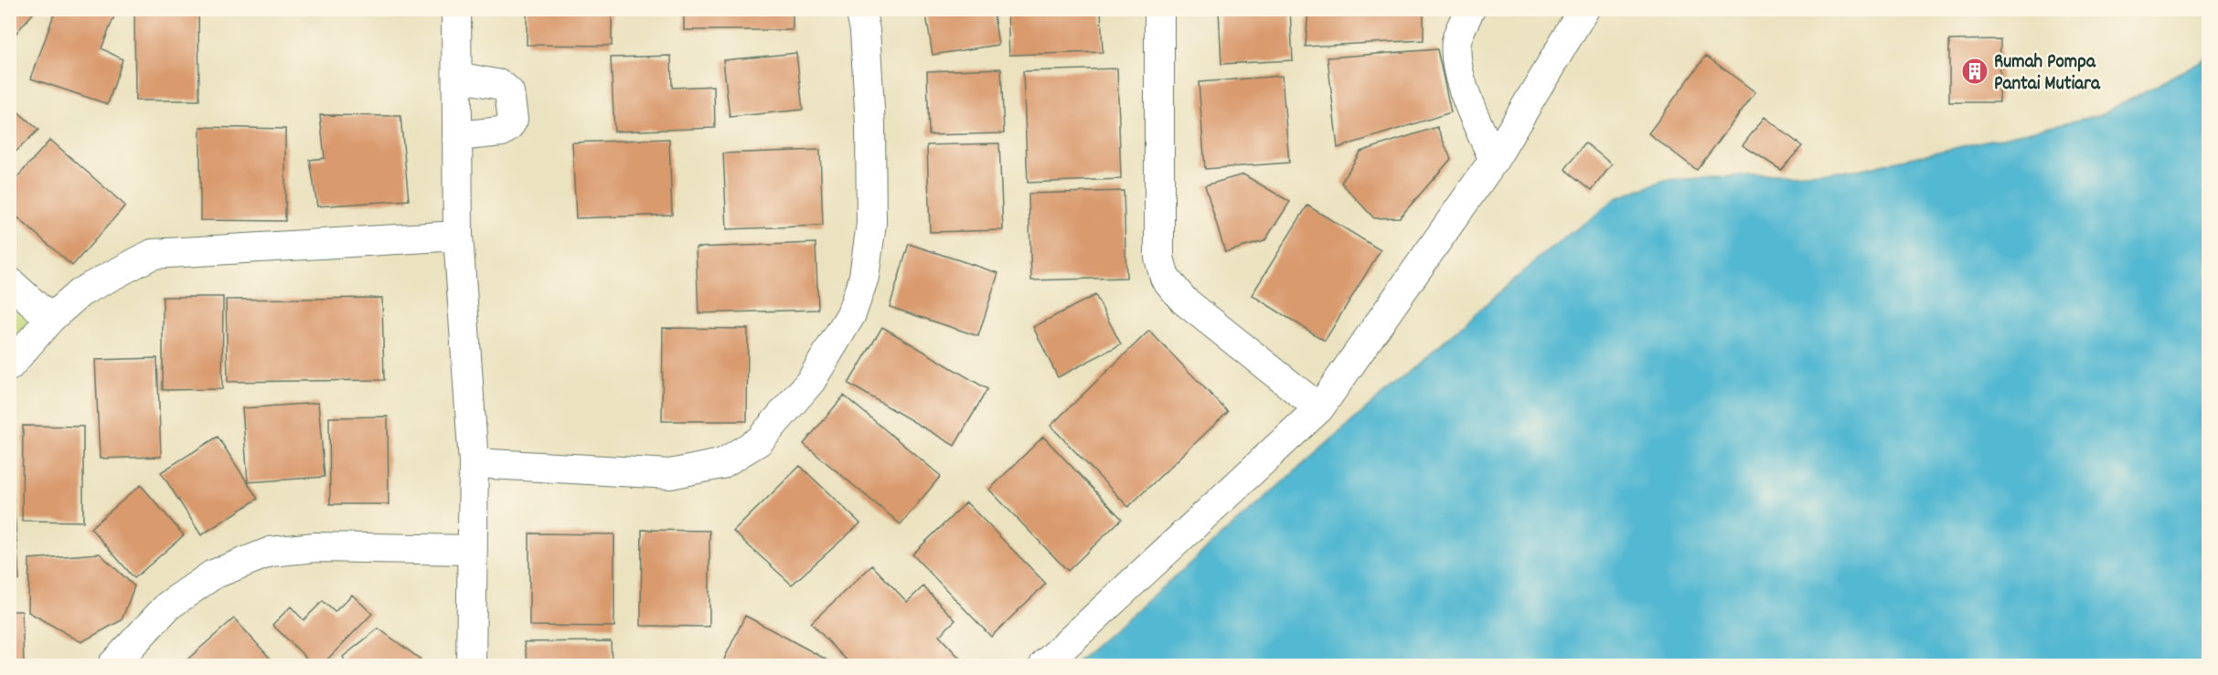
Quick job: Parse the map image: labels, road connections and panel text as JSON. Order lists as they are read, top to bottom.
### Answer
{
  "places": {
    "building": ["Rumah Pompa Pantai Mutiara"]
  }
}
